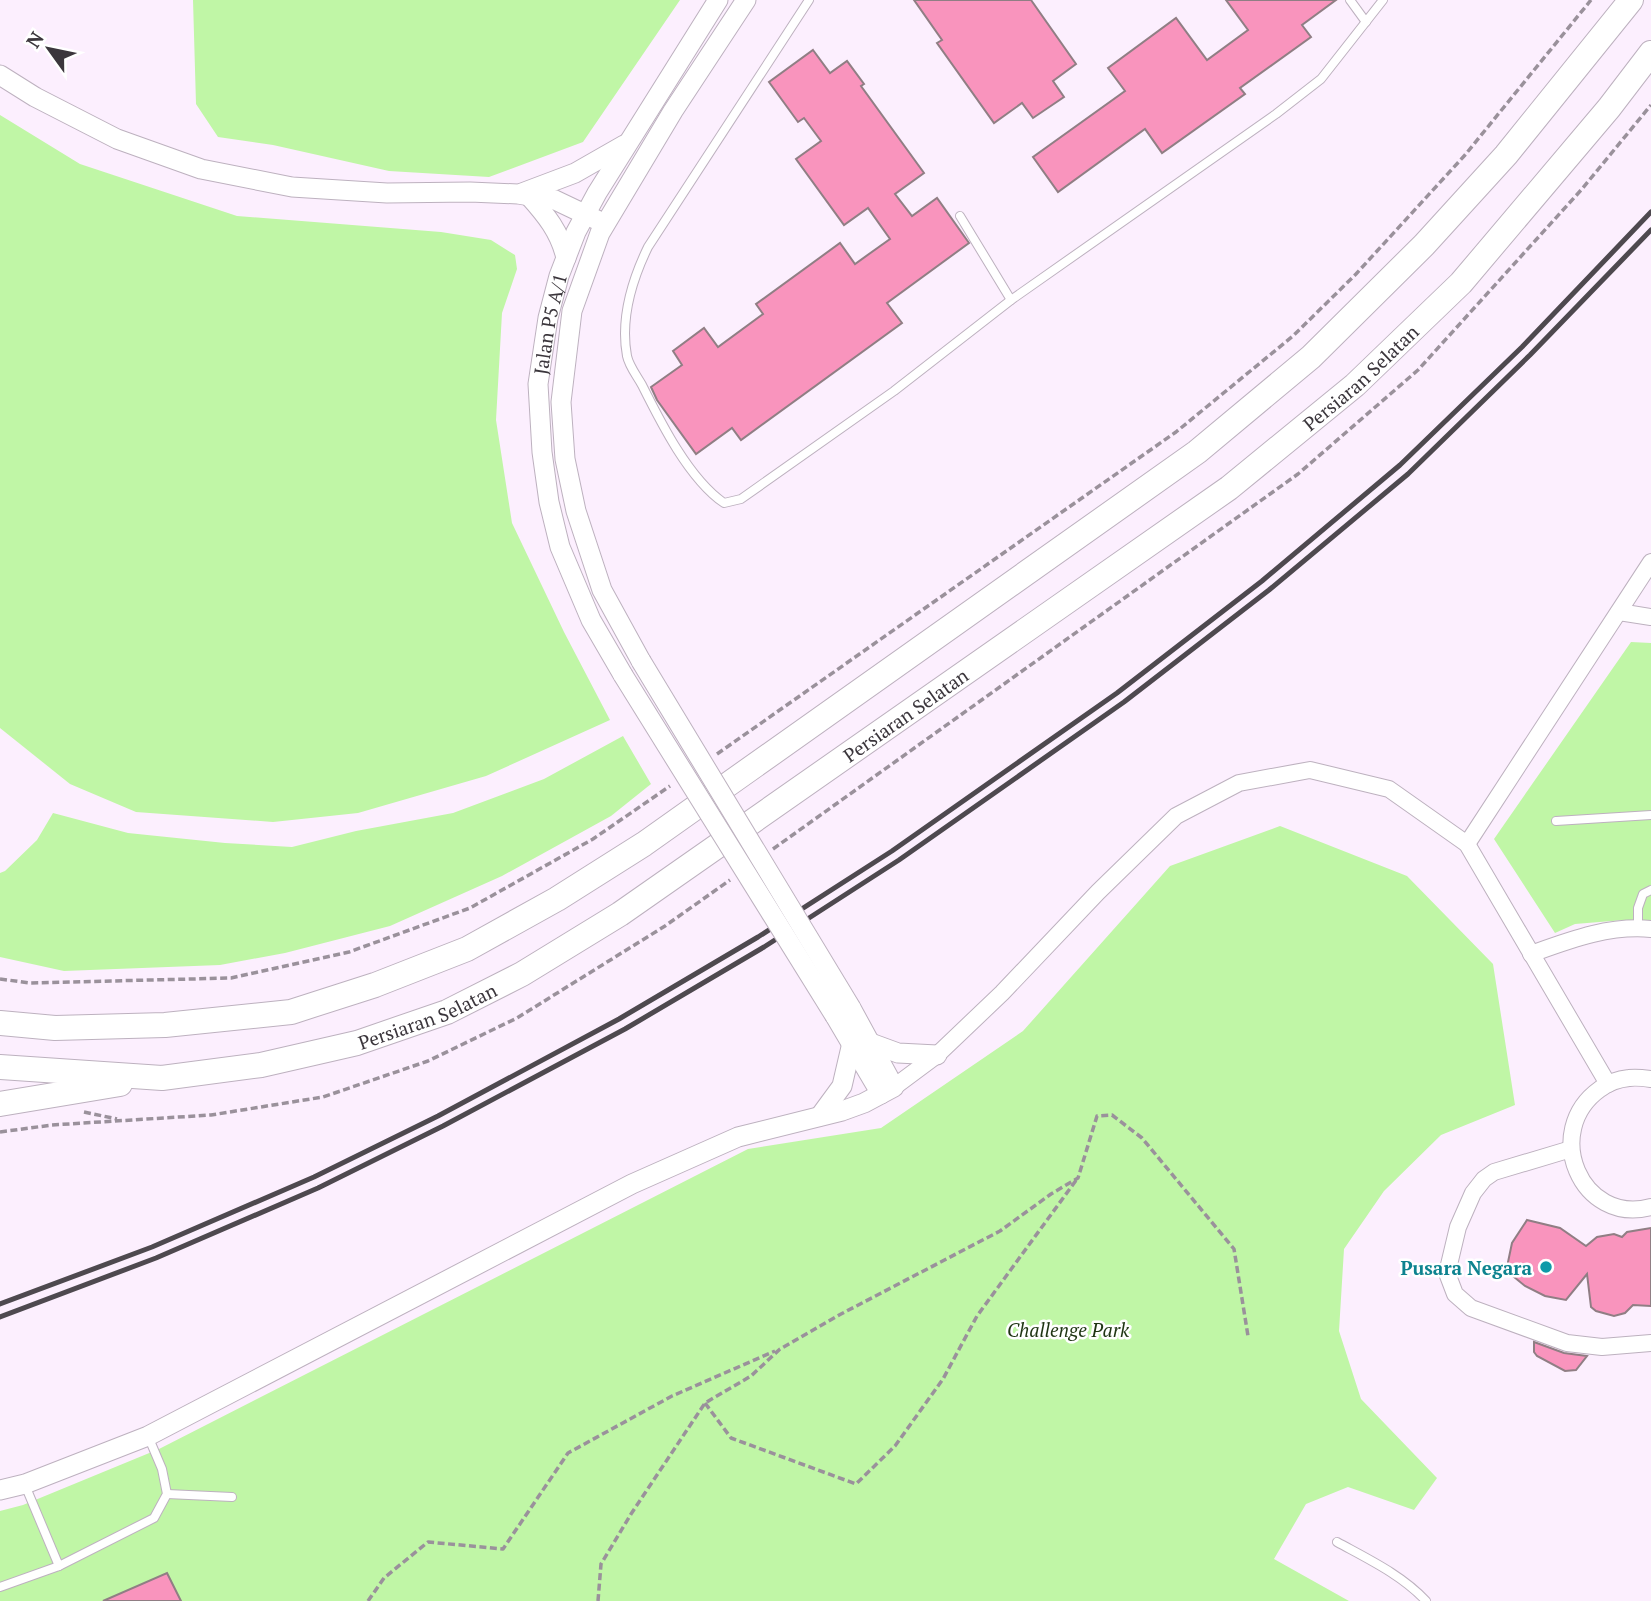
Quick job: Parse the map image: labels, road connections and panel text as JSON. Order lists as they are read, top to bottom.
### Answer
{
  "streets": {
    "main road": ["Persiaran Selatan"],
    "street": ["Jalan P5 A/1"]
  },
  "parks": ["Challenge Park"],
  "places": ["Pusara Negara"],
  "north": "top left"
}
